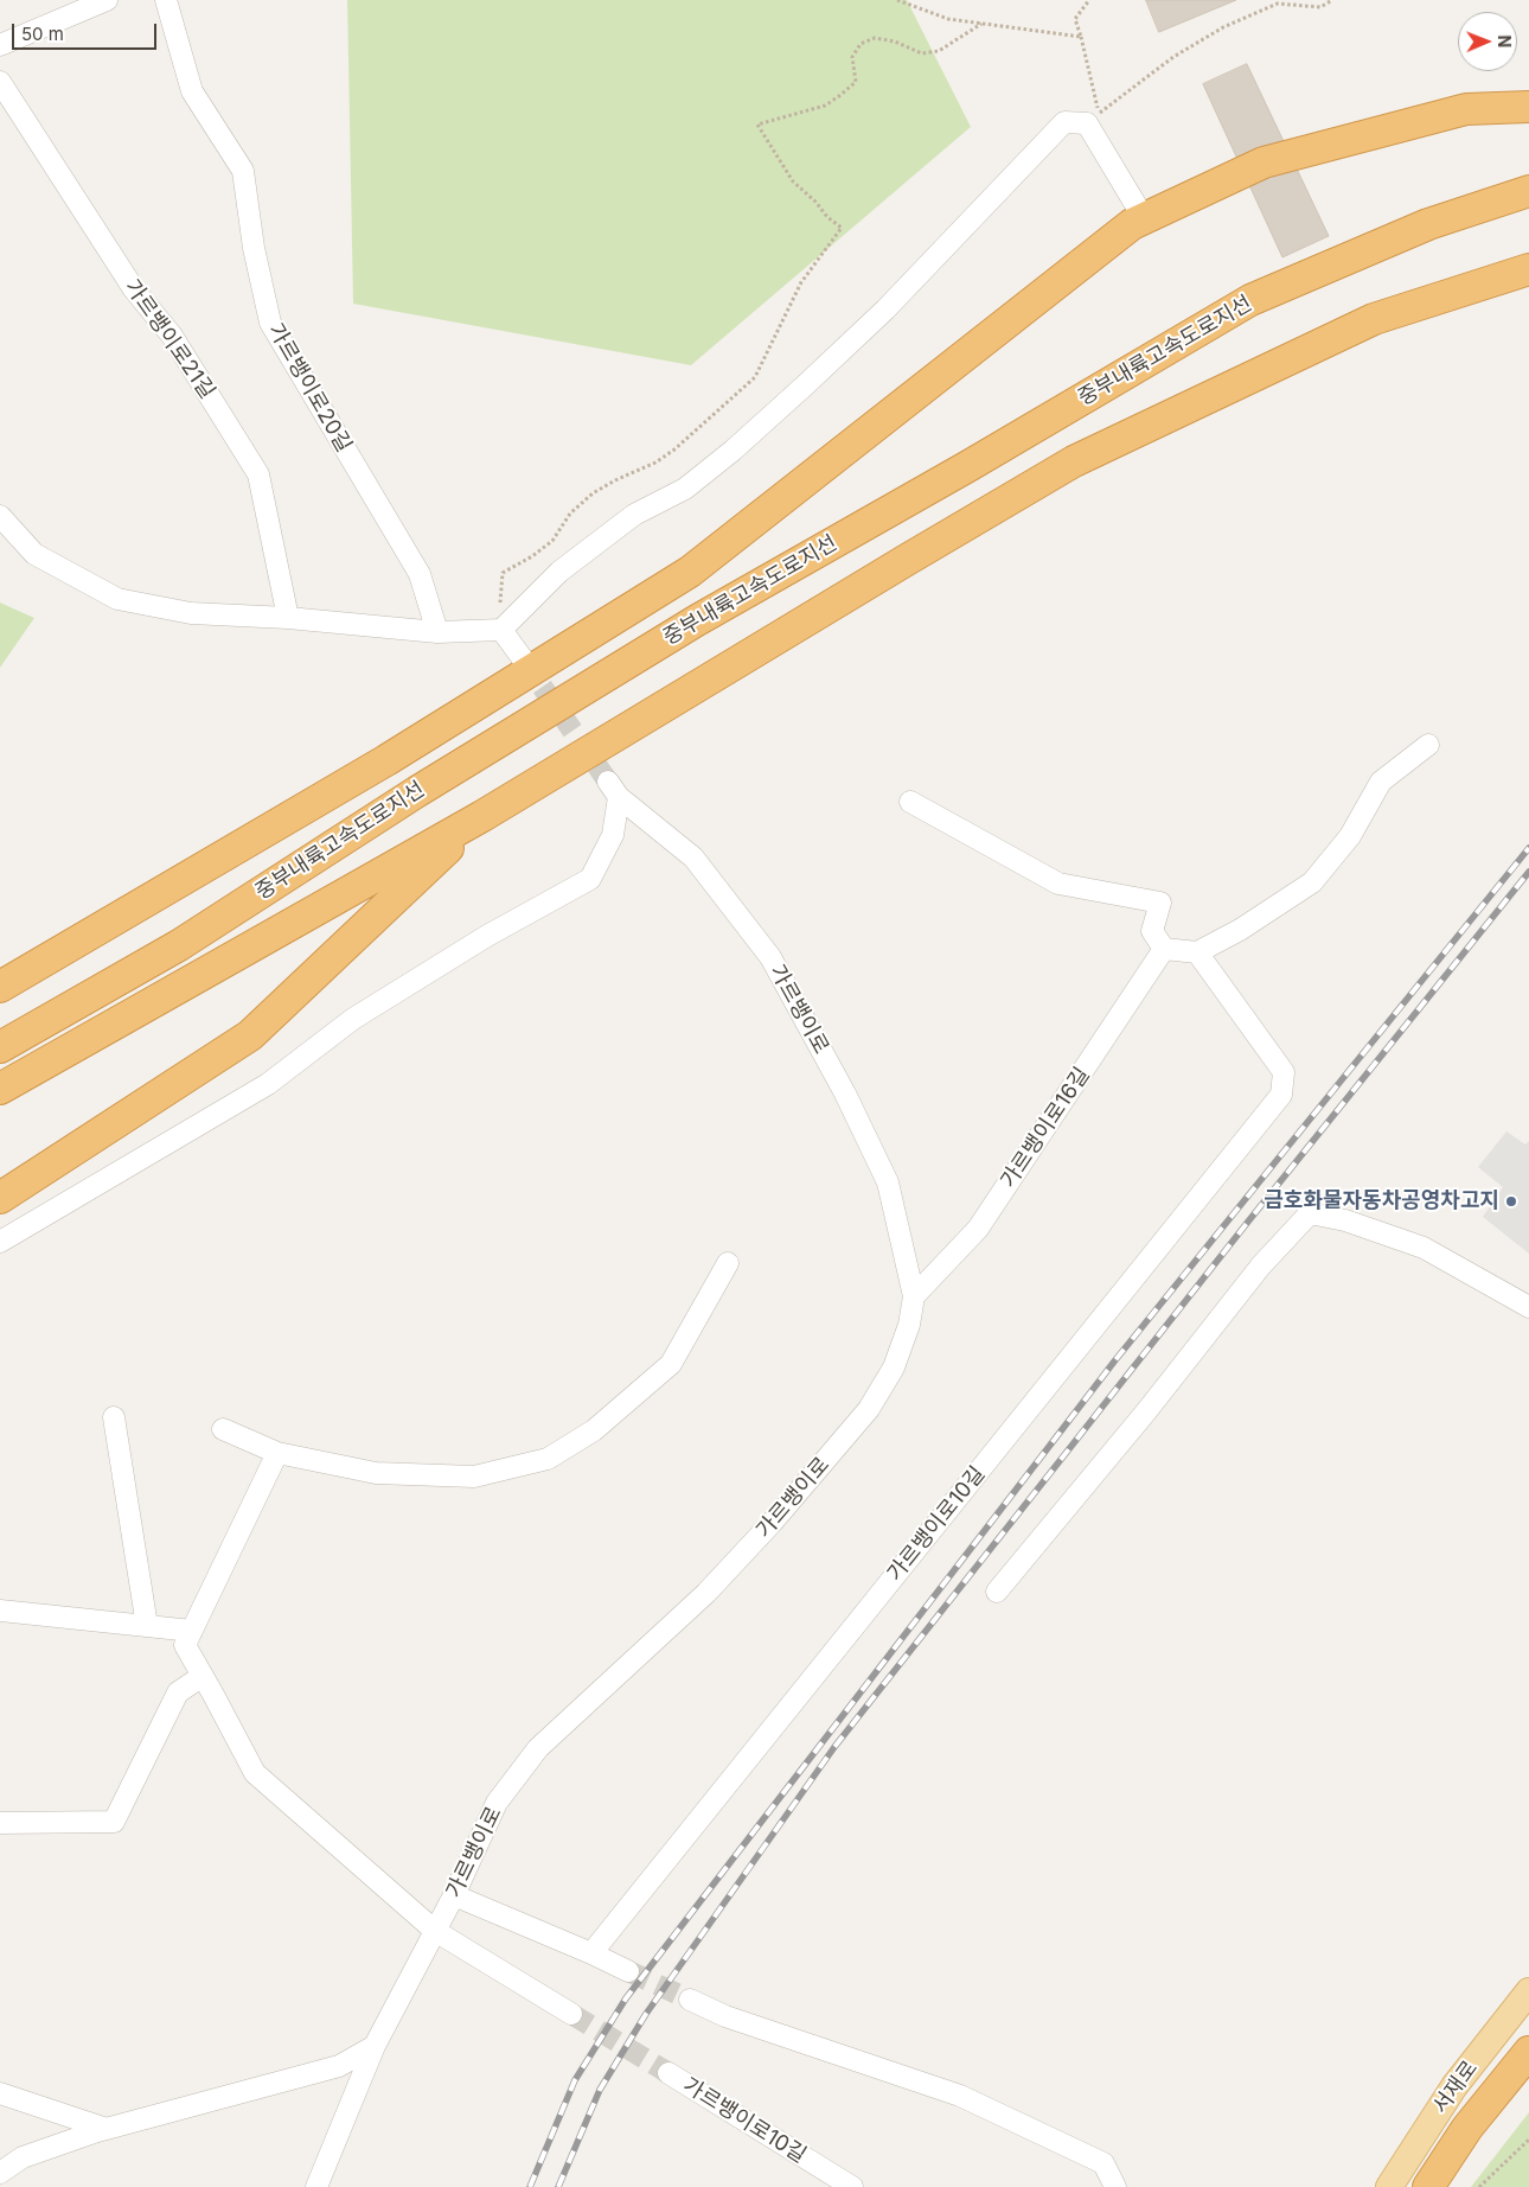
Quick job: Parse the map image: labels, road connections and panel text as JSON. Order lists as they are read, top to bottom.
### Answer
{
  "streets": {
    "highway": ["중부내륙고속도로지선"],
    "main road": ["서재로"],
    "street": [
      "가르뱅이로21길",
      "가르뱅이로20길",
      "가르뱅이로",
      "가르뱅이로16길",
      "가르뱅이로10길"
    ]
  },
  "crossings": [
    ["가르뱅이로", "가르뱅이로16길"]
  ],
  "places": ["금호화물자동차공영차고지"],
  "scale_bar": "50 m",
  "north": "right"
}
